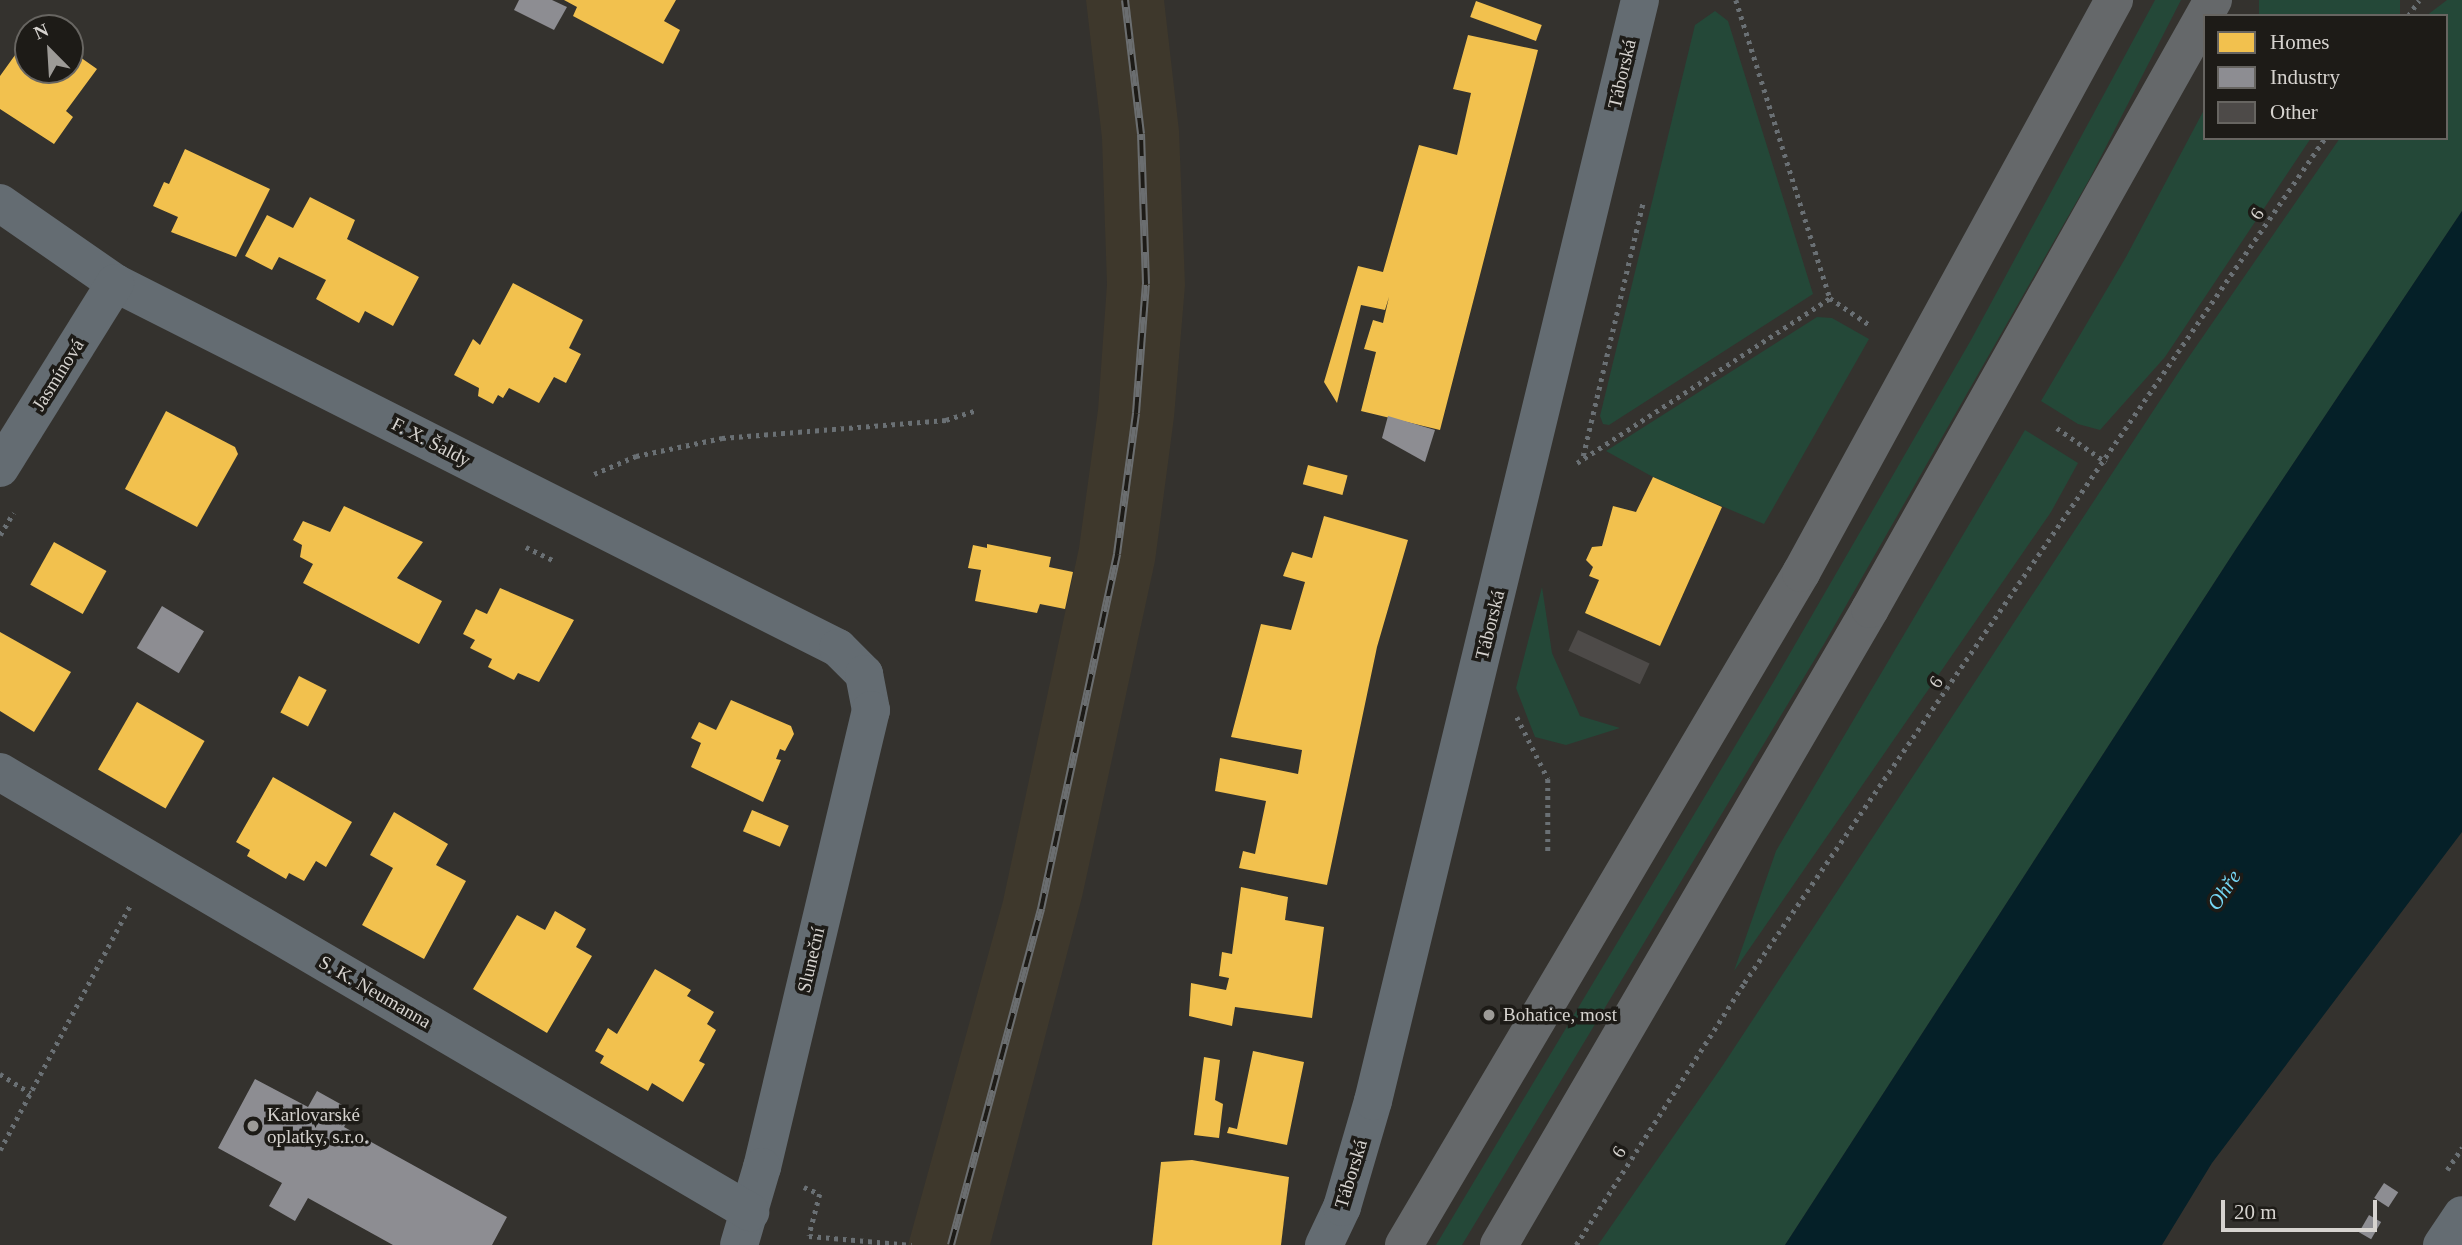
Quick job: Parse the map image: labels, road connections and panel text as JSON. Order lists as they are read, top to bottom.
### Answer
{
  "streets": {
    "street": [
      "Táborská",
      "Jasmínová",
      "F. X. Šaldy",
      "Sluneční",
      "S. K. Neumanna"
    ],
    "path": ["6"]
  },
  "crossings": [
    ["Jasmínová", "F. X. Šaldy"],
    ["F. X. Šaldy", "Sluneční"],
    ["Sluneční", "S. K. Neumanna"]
  ],
  "water": ["Ohře"],
  "places": ["Bohatice, most", "Karlovarské oplatky, s.r.o."],
  "legend": ["Homes", "Industry", "Other"],
  "scale_bar": "20 m",
  "north": "top left"
}
